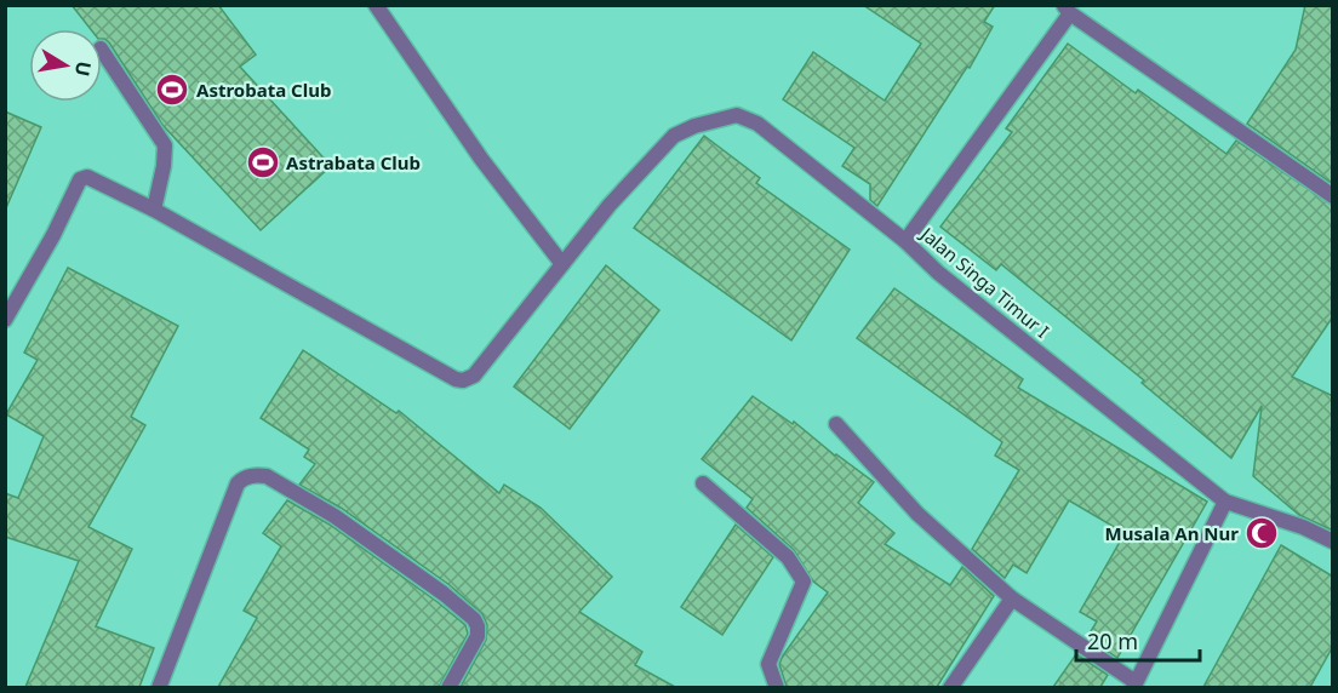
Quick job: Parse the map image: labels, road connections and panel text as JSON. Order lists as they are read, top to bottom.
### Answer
{
  "streets": {
    "street": ["Jalan Singa Timur I"]
  },
  "places": {
    "sports": ["Astrobata Club", "Astrabata Club"],
    "mosque": ["Musala An Nur"]
  },
  "scale_bar": "20 m",
  "north": "right"
}
